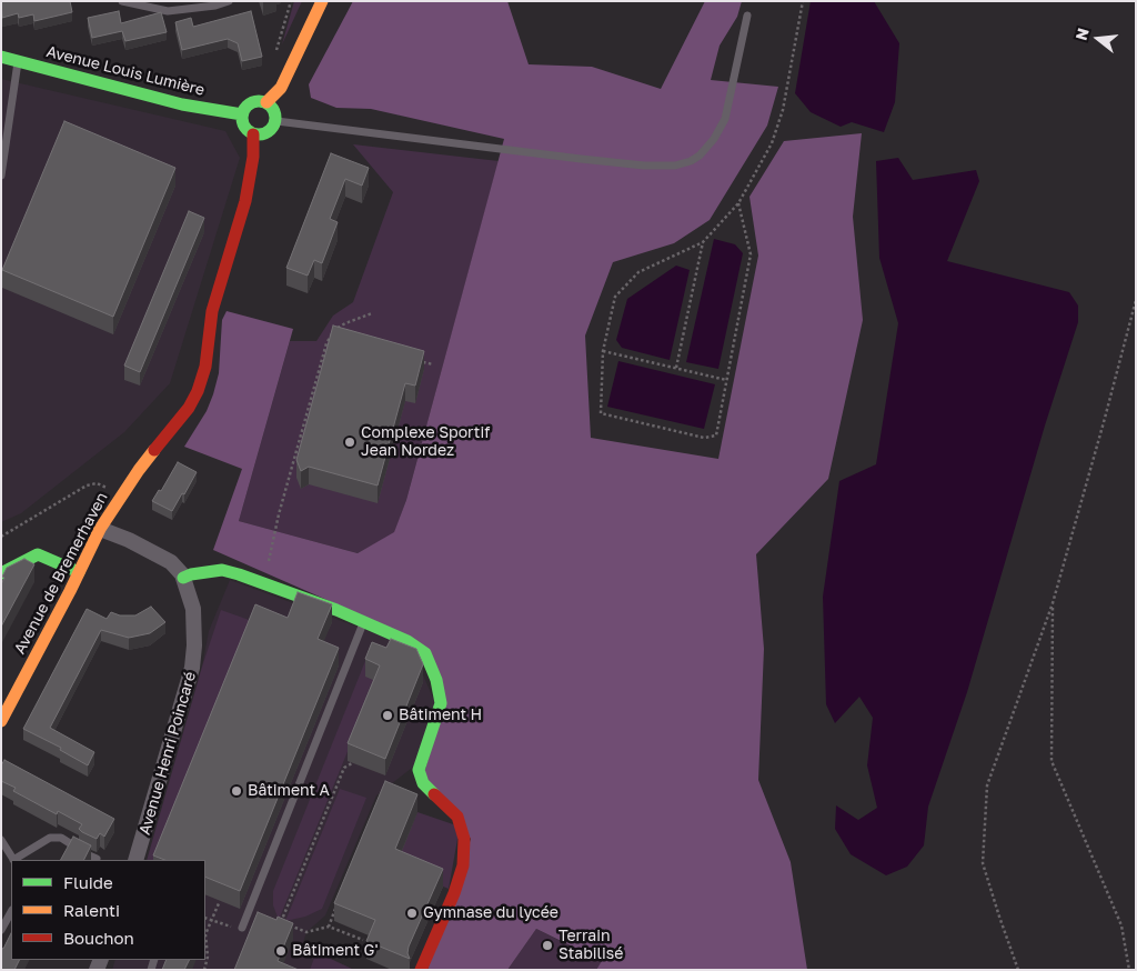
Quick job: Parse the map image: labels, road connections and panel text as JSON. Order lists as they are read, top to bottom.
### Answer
{
  "streets": {
    "street": ["Avenue Louis Lumière", "Avenue de Bremerhaven", "Avenue Henri Poincaré"]
  },
  "crossings": [
    ["Avenue Louis Lumière", "Avenue de Bremerhaven"],
    ["Avenue de Bremerhaven", "Avenue Henri Poincaré"]
  ],
  "places": [
    "Complexe Sportif Jean Nordez",
    "Bâtiment H",
    "Bâtiment A",
    "Gymnase du lycée",
    "Terrain Stabilisé",
    "Bâtiment G'"
  ],
  "legend": ["Fluide", "Ralenti", "Bouchon"],
  "north": "left"
}
